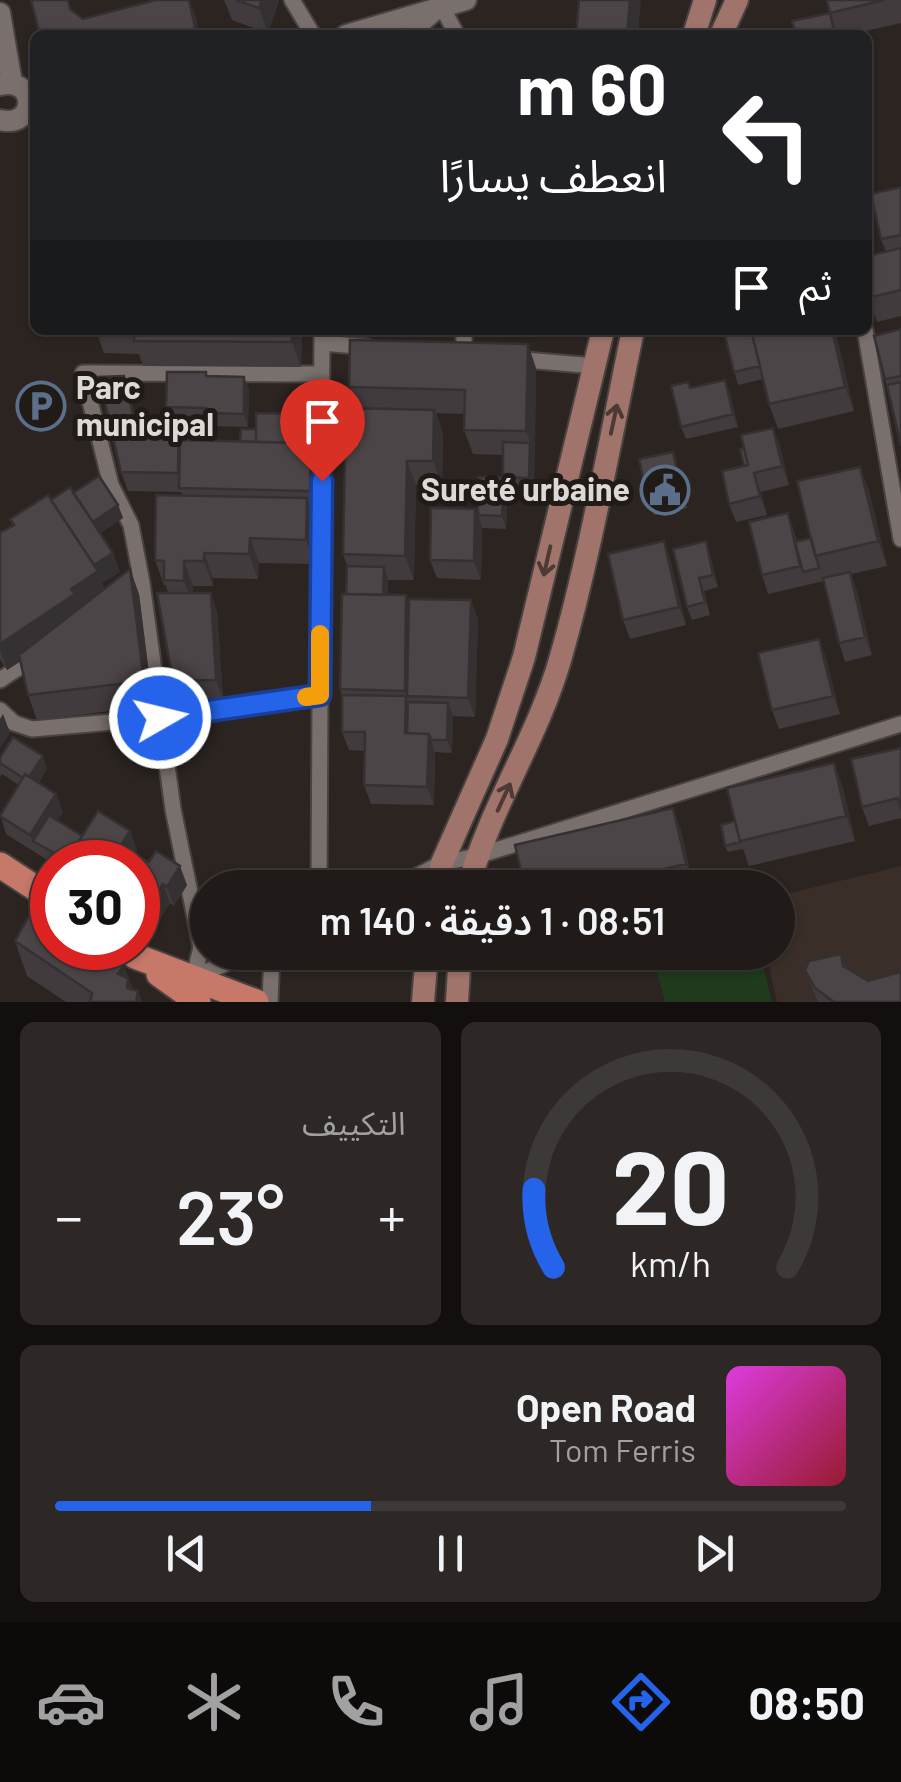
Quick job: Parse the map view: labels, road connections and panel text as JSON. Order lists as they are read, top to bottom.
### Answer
{
  "places": {
    "parking": ["Parc municipal"],
    "public building": ["Sureté urbaine"]
  },
  "page": {
    "turn": ["60 m", "انعطف يسارًا"],
    "then": "ثم",
    "limit": "30",
    "trip": "08:51 · 1 دقيقة · 140 m",
    "tile": "التكييف",
    "heat": ["−", "23°", "+"],
    "song": ["Open Road", "Tom Ferris"],
    "tabs": "08:50",
    "gauge": ["20", "km/h"]
  }
}
